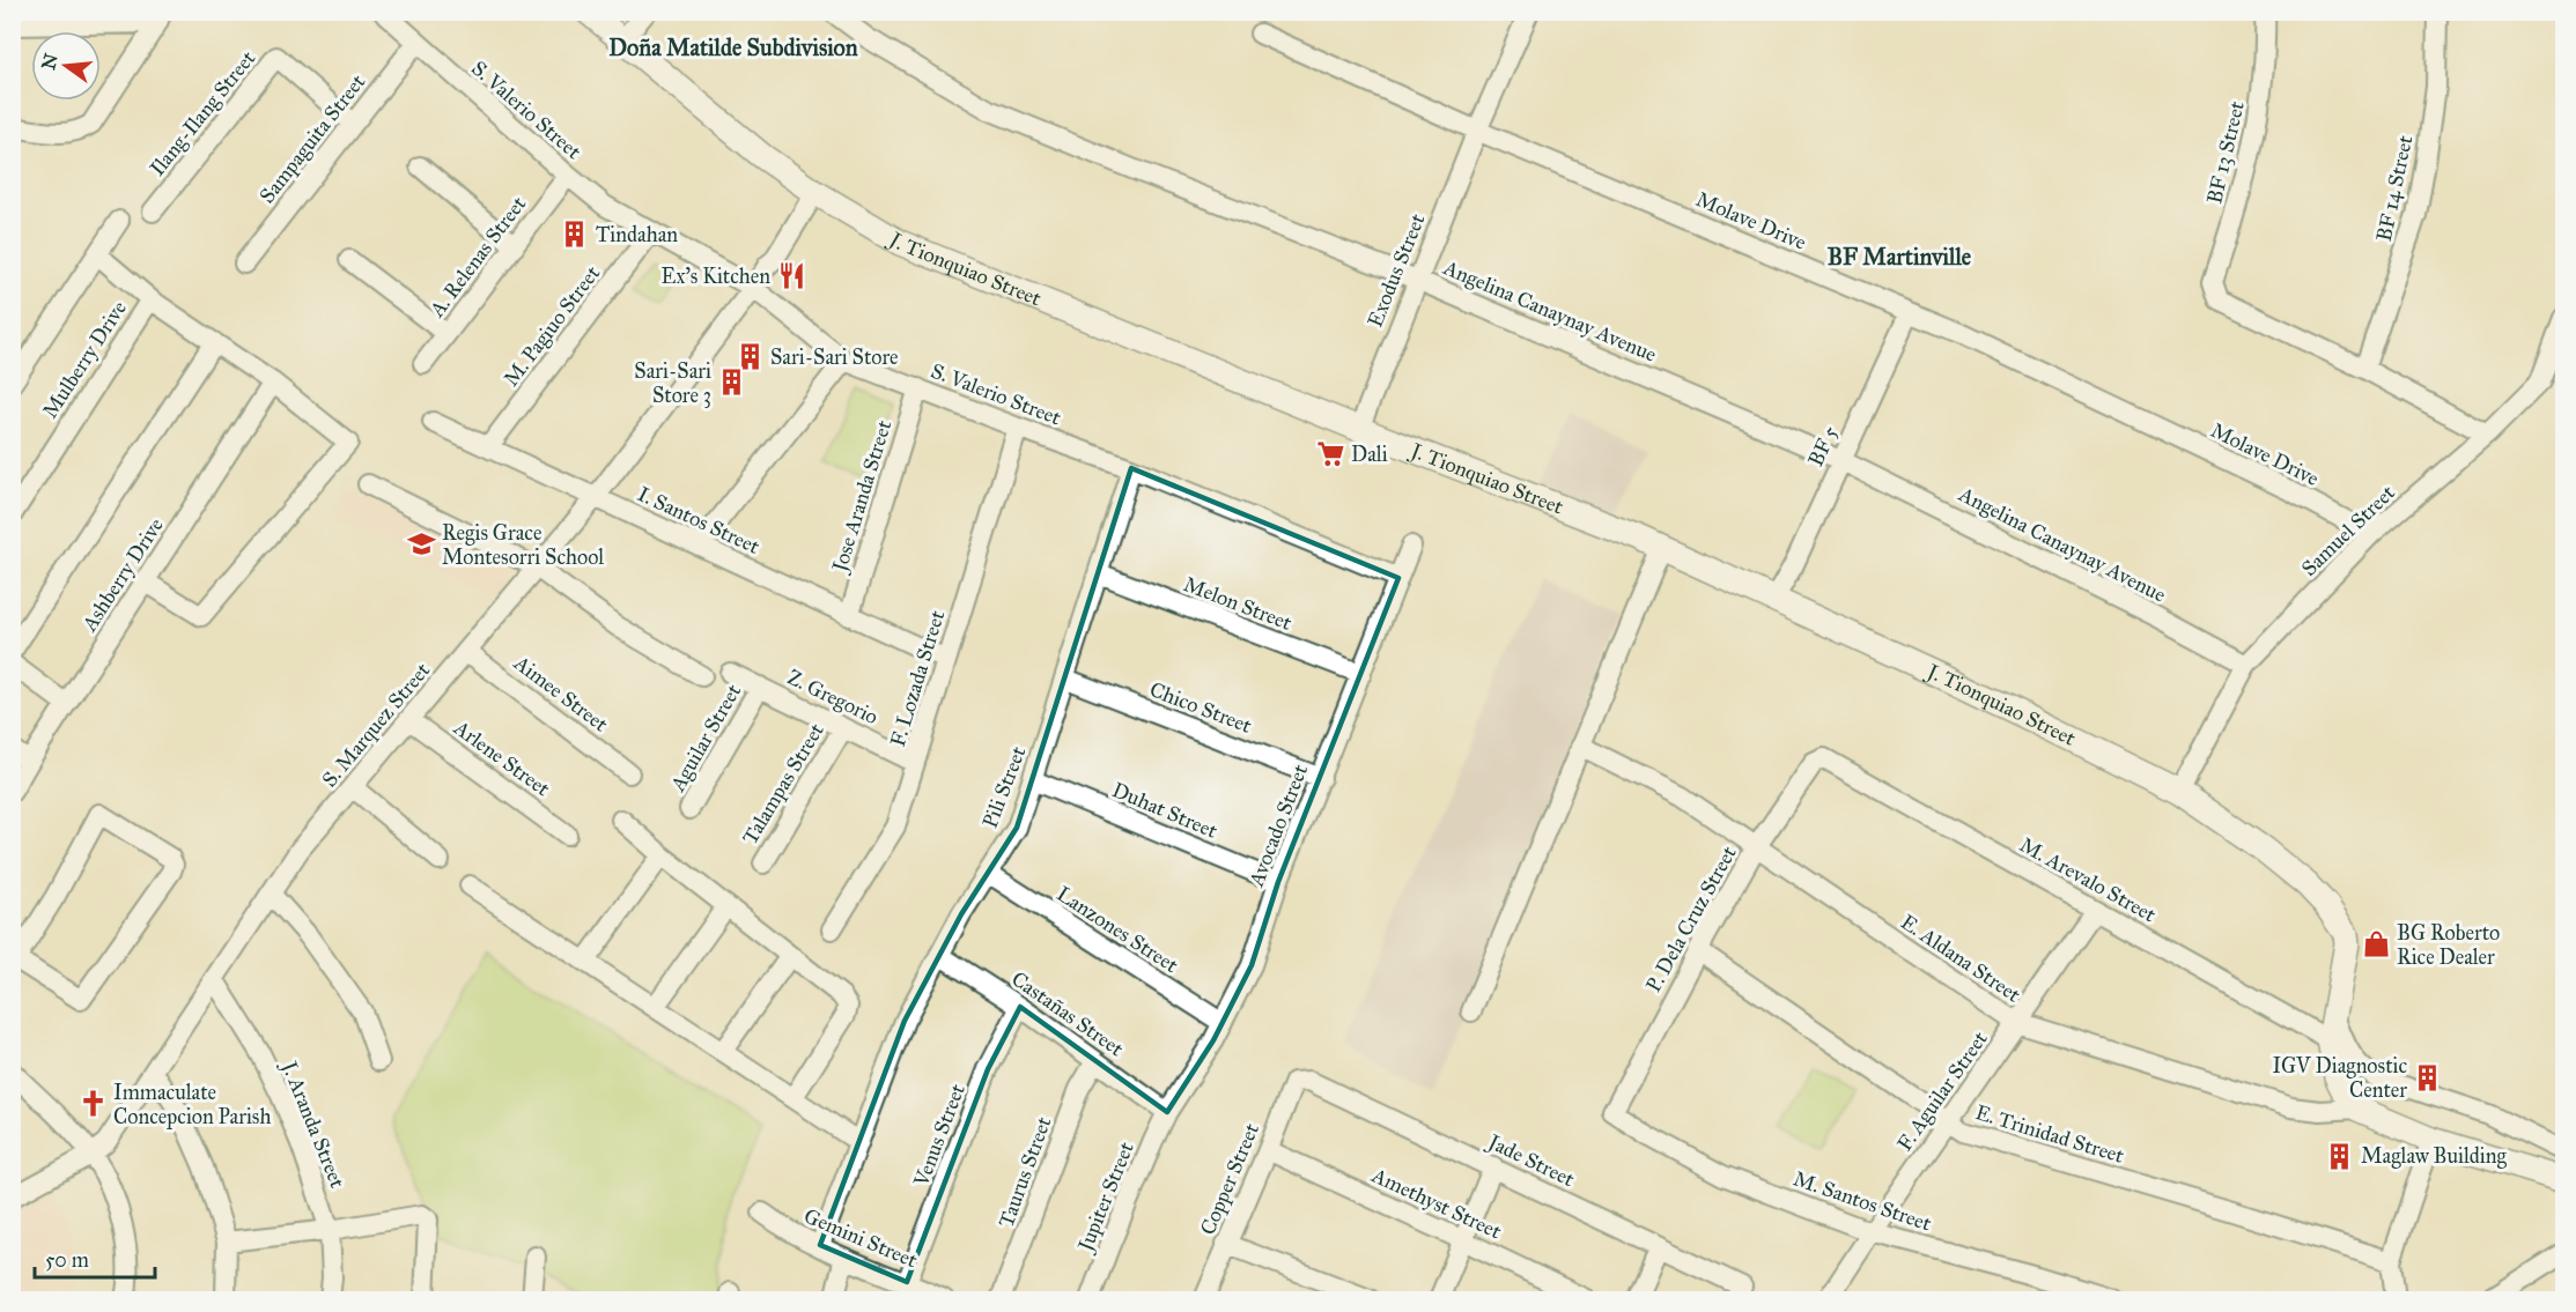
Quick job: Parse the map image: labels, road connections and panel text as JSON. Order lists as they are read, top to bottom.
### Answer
{
  "streets": {
    "main road": ["J. Tionquiao Street"],
    "street": [
      "S. Valerio Street",
      "Ilang-Ilang Street",
      "Sampaguita Street",
      "BF 13 Street",
      "BF 14 Street",
      "Molave Drive",
      "A. Relenas Street",
      "Exodus Street",
      "Angelina Canaynay Avenue",
      "M. Pagiuo Street",
      "Mulberry Drive",
      "BF 5",
      "Jose Aranda Street",
      "I. Santos Street",
      "Samuel Street",
      "Ashberry Drive",
      "Melon Street",
      "F. Lozada Street",
      "Aimee Street",
      "Z. Gregorio",
      "Chico Street",
      "S. Marquez Street",
      "Aguilar Street",
      "Arlene Street",
      "Talampas Street",
      "Pili Street",
      "Duhat Street",
      "Avocado Street",
      "M. Arevalo Street",
      "P. Dela Cruz Street",
      "Lanzones Street",
      "E. Aldana Street",
      "Castañas Street",
      "F. Aguilar Street",
      "J. Aranda Street",
      "E. Trinidad Street",
      "Venus Street",
      "Jade Street",
      "Taurus Street",
      "Copper Street",
      "Jupiter Street",
      "M. Santos Street",
      "Amethyst Street",
      "Gemini Street"
    ]
  },
  "crossings": [
    ["S. Valerio Street", "Sampaguita Street"],
    ["S. Valerio Street", "A. Relenas Street"],
    ["S. Valerio Street", "M. Pagiuo Street"],
    ["S. Valerio Street", "Jose Aranda Street"],
    ["S. Valerio Street", "F. Lozada Street"],
    ["S. Valerio Street", "S. Marquez Street"],
    ["S. Valerio Street", "Pili Street"],
    ["S. Valerio Street", "Avocado Street"],
    ["Ilang-Ilang Street", "Sampaguita Street"],
    ["BF 13 Street", "BF 14 Street"],
    ["Molave Drive", "Exodus Street"],
    ["Molave Drive", "BF 5"],
    ["Molave Drive", "Samuel Street"],
    ["J. Tionquiao Street", "Exodus Street"],
    ["J. Tionquiao Street", "BF 5"],
    ["J. Tionquiao Street", "Samuel Street"],
    ["J. Tionquiao Street", "S. Marquez Street"],
    ["J. Tionquiao Street", "M. Arevalo Street"],
    ["Exodus Street", "Angelina Canaynay Avenue"],
    ["Angelina Canaynay Avenue", "BF 5"],
    ["Angelina Canaynay Avenue", "Samuel Street"],
    ["M. Pagiuo Street", "I. Santos Street"],
    ["Jose Aranda Street", "I. Santos Street"],
    ["I. Santos Street", "F. Lozada Street"],
    ["I. Santos Street", "S. Marquez Street"],
    ["Melon Street", "Pili Street"],
    ["Melon Street", "Avocado Street"],
    ["F. Lozada Street", "Z. Gregorio"],
    ["Aimee Street", "S. Marquez Street"],
    ["Z. Gregorio", "Aguilar Street"],
    ["Z. Gregorio", "Talampas Street"],
    ["Chico Street", "Pili Street"],
    ["Chico Street", "Avocado Street"],
    ["S. Marquez Street", "Arlene Street"],
    ["S. Marquez Street", "J. Aranda Street"],
    ["Pili Street", "Duhat Street"],
    ["Pili Street", "Lanzones Street"],
    ["Pili Street", "Castañas Street"],
    ["Pili Street", "Gemini Street"],
    ["Duhat Street", "Avocado Street"],
    ["Avocado Street", "Lanzones Street"],
    ["Avocado Street", "Castañas Street"],
    ["Avocado Street", "Jupiter Street"],
    ["M. Arevalo Street", "P. Dela Cruz Street"],
    ["M. Arevalo Street", "F. Aguilar Street"],
    ["P. Dela Cruz Street", "E. Aldana Street"],
    ["P. Dela Cruz Street", "E. Trinidad Street"],
    ["P. Dela Cruz Street", "M. Santos Street"],
    ["E. Aldana Street", "F. Aguilar Street"],
    ["Castañas Street", "Venus Street"],
    ["Castañas Street", "Taurus Street"],
    ["Castañas Street", "Jupiter Street"],
    ["F. Aguilar Street", "E. Trinidad Street"],
    ["F. Aguilar Street", "M. Santos Street"],
    ["Venus Street", "Gemini Street"],
    ["Jade Street", "Copper Street"],
    ["Copper Street", "Amethyst Street"]
  ],
  "districts": ["Doña Matilde Subdivision", "BF Martinville"],
  "places": {
    "building": [
      "Tindahan",
      "Sari-Sari Store",
      "Sari-Sari Store 3",
      "IGV Diagnostic Center",
      "Maglaw Building"
    ],
    "restaurant": ["Ex's Kitchen"],
    "supermarket": ["Dali"],
    "school or university": ["Regis Grace Montesorri School"],
    "shop": ["BG Roberto Rice Dealer"],
    "church": ["Immaculate Concepcion Parish"]
  },
  "scale_bar": "50 m",
  "north": "left"
}
